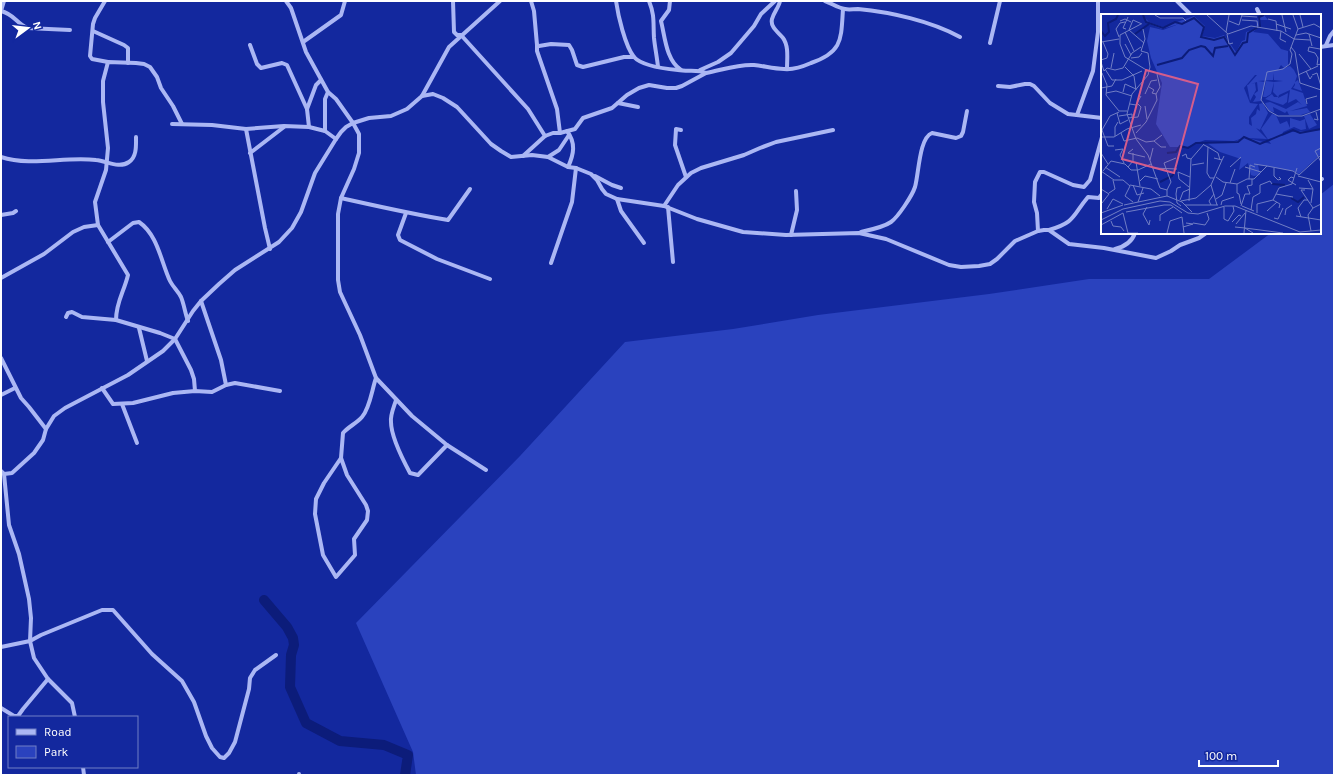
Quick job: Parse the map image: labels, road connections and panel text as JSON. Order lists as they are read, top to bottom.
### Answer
{
  "legend": ["Road", "Park"],
  "scale_bar": "100 m",
  "north": "right"
}
